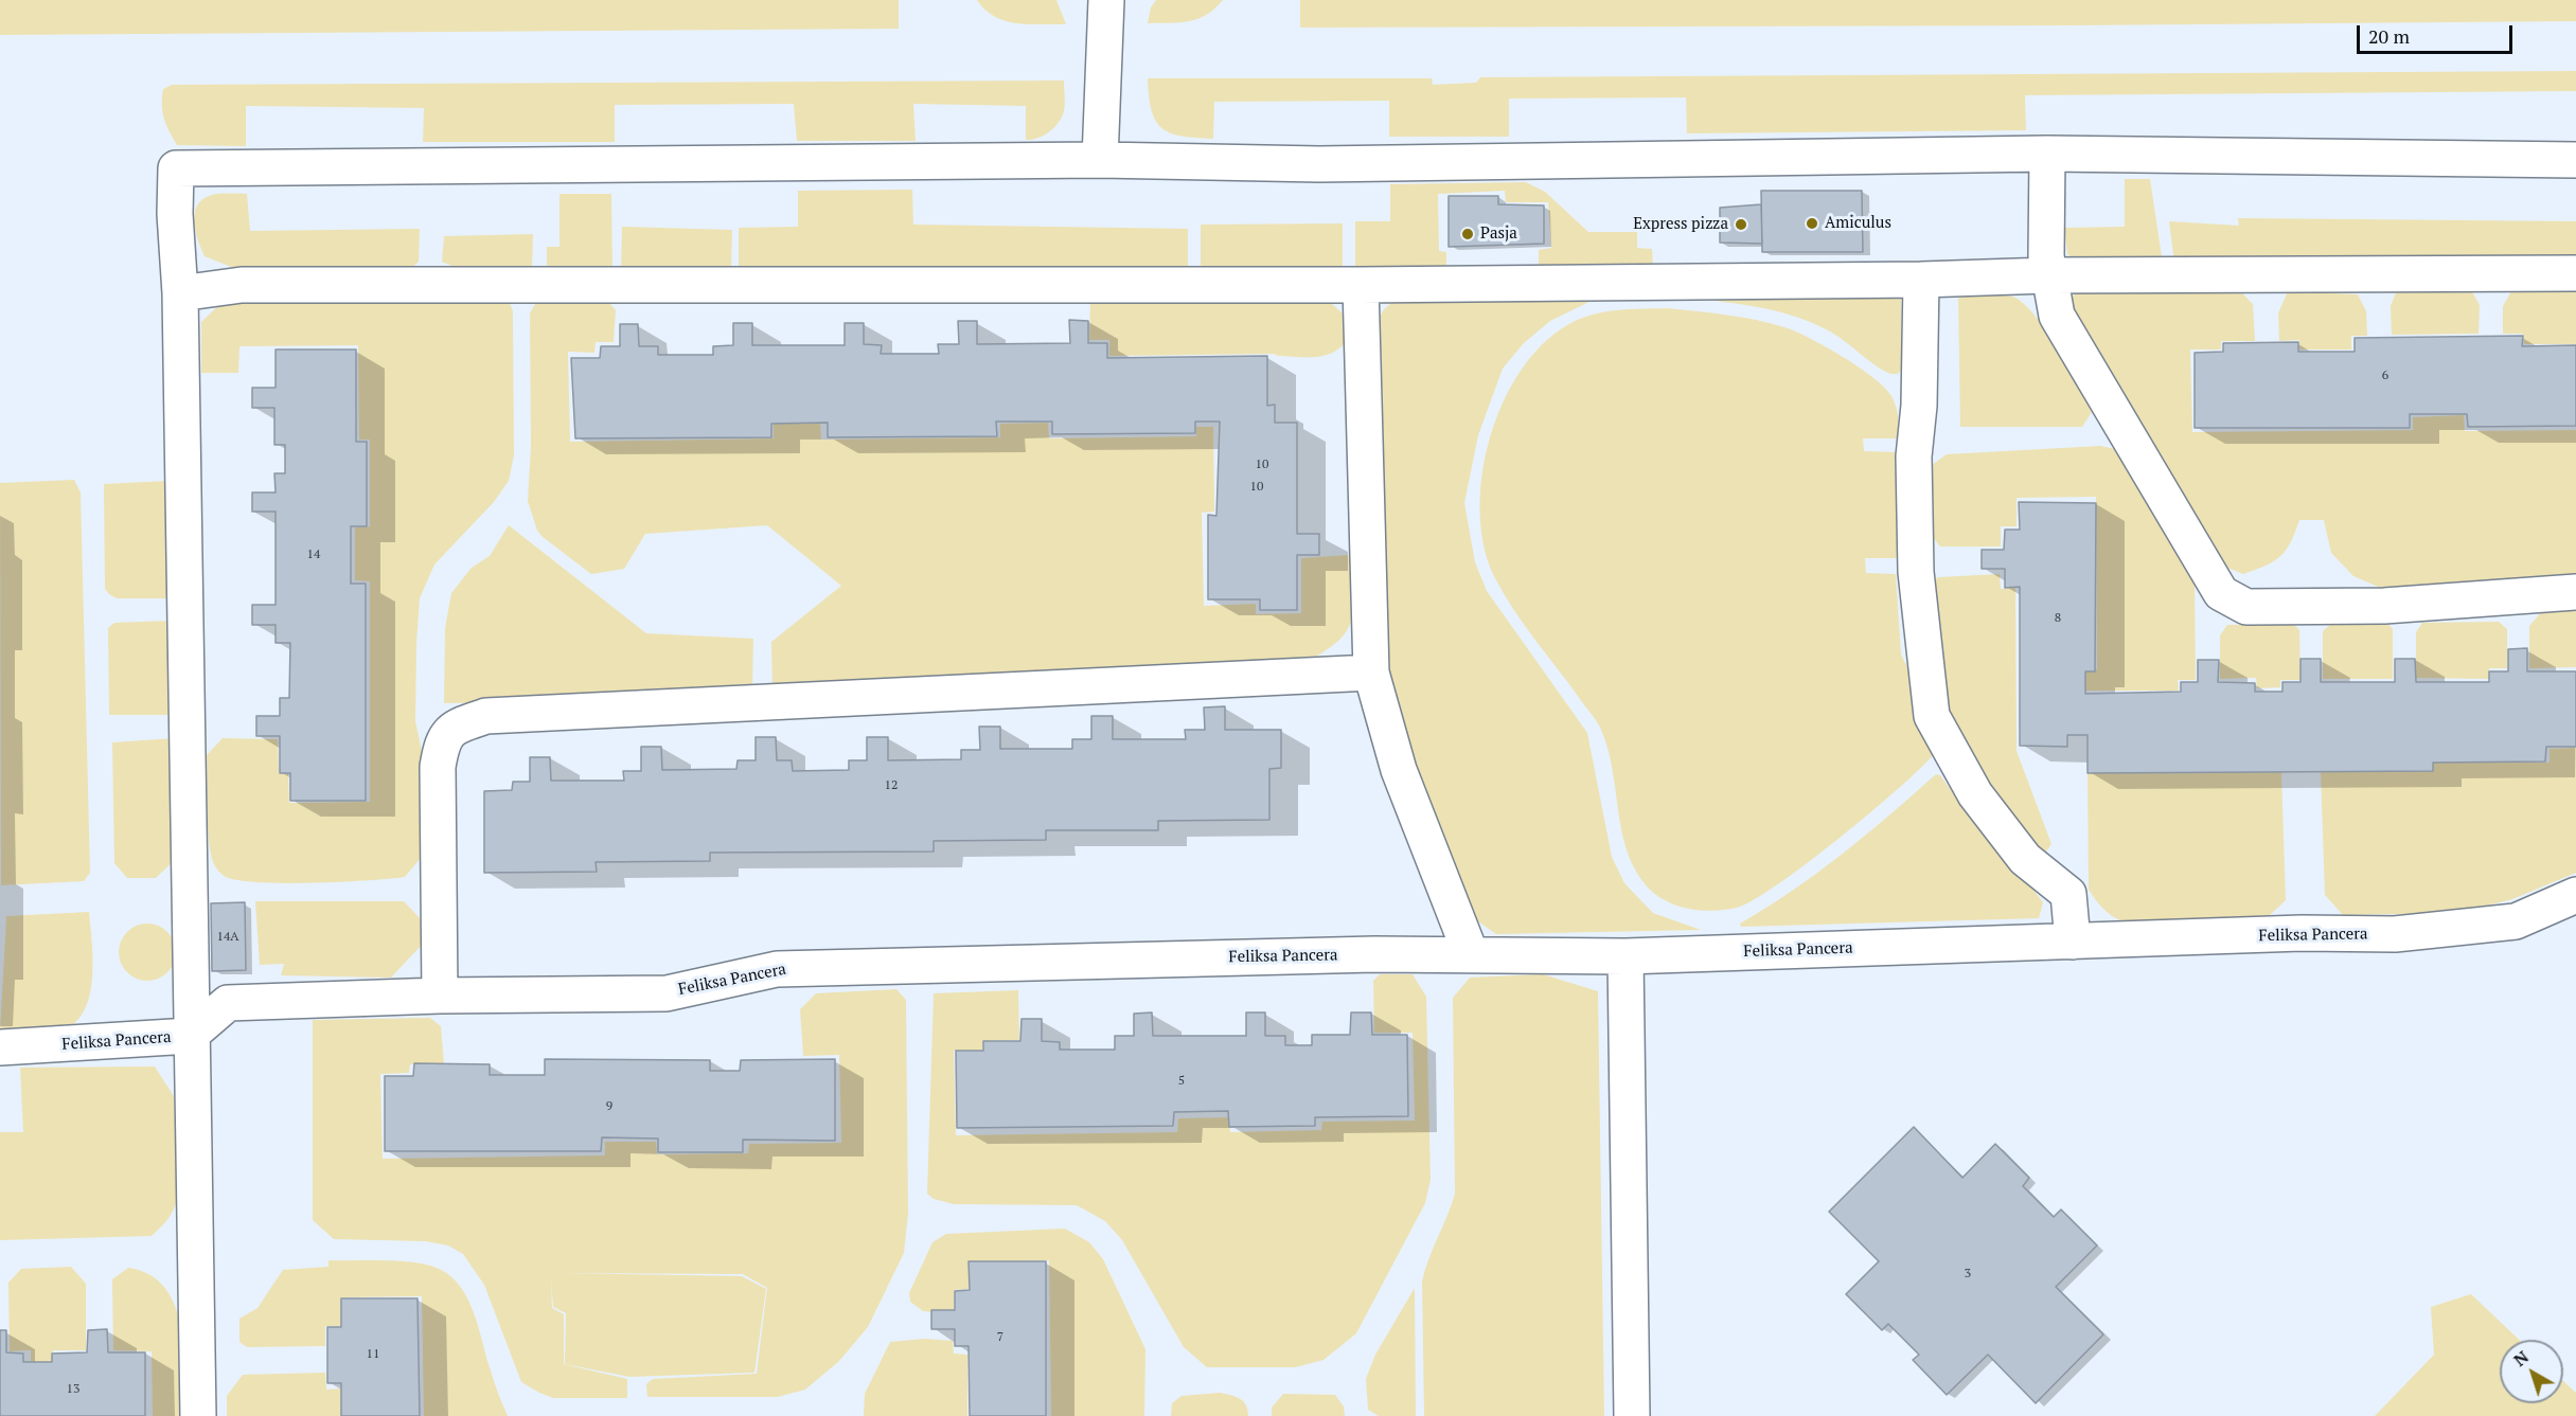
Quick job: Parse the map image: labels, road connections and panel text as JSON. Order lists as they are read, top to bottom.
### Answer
{
  "streets": {
    "street": ["Feliksa Pancera"]
  },
  "places": ["Amiculus", "Express pizza", "Pasja"],
  "house_numbers": [
    "6",
    "10",
    "10",
    "14",
    "8",
    "12",
    "14A",
    "5",
    "9",
    "3",
    "7",
    "11",
    "13"
  ],
  "scale_bar": "20 m",
  "north": "top left"
}
